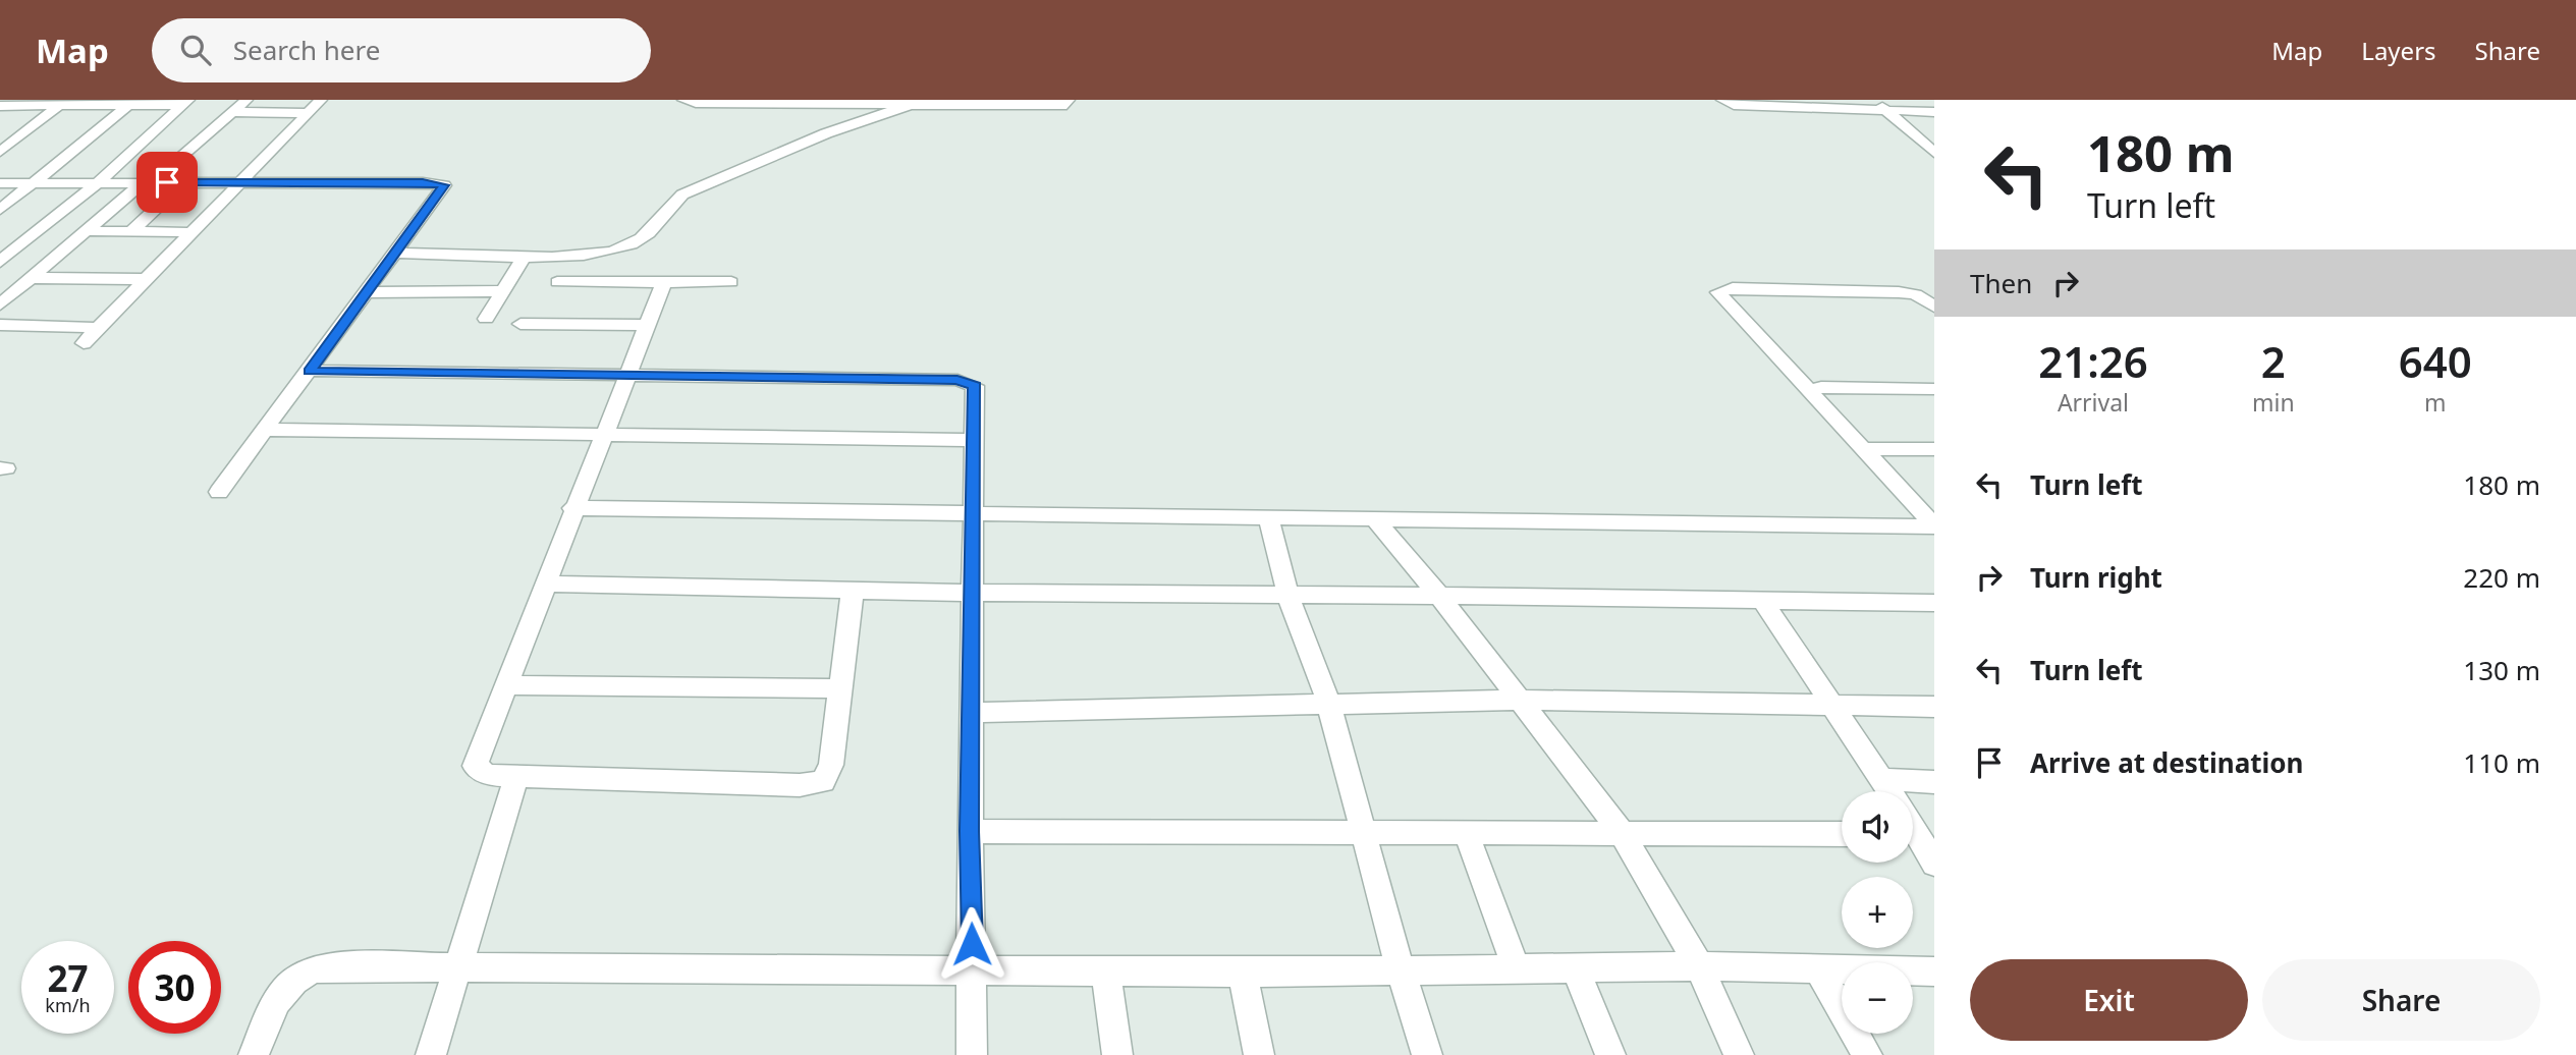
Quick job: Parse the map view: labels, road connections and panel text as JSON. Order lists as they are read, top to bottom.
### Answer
{
  "page": {
    "header": "Map",
    "search": "Search here",
    "nav": ["Map", "Layers", "Share"],
    "turn": ["180 m", "Turn left"],
    "then": "Then",
    "eta": [
      "21:26",
      "Arrival",
      "2",
      "min",
      "640",
      "m"
    ],
    "list": [
      {
        "name": "Turn left",
        "value": "180 m"
      },
      {
        "name": "Turn right",
        "value": "220 m"
      },
      {
        "name": "Turn left",
        "value": "130 m"
      },
      {
        "name": "Arrive at destination",
        "value": "110 m"
      }
    ],
    "map_buttons": ["+", "−"],
    "speed": "27 km/h",
    "limit": "30",
    "buttons": ["Exit", "Share"]
  }
}
